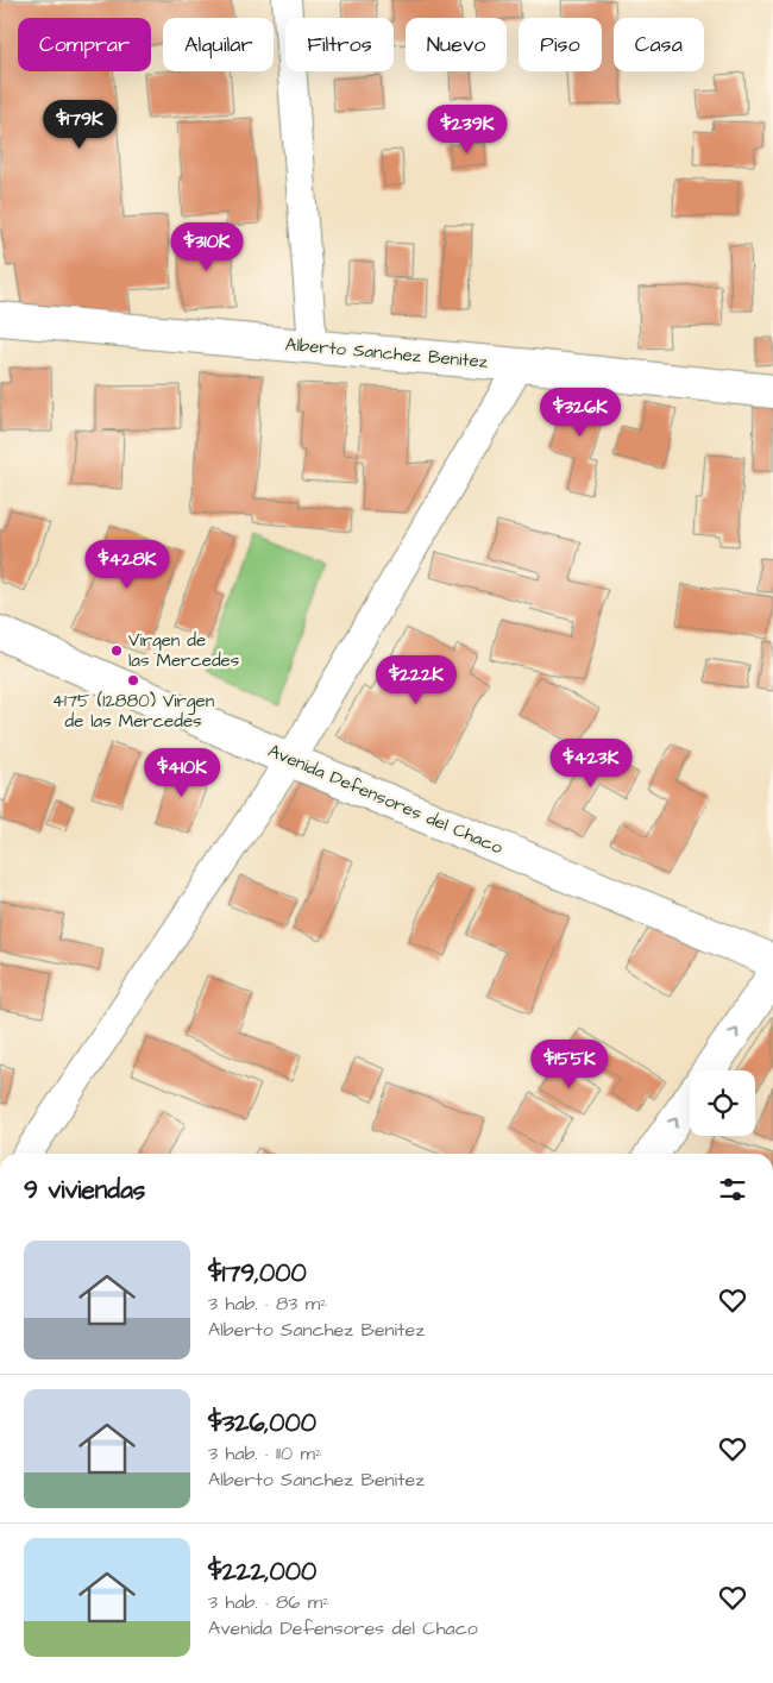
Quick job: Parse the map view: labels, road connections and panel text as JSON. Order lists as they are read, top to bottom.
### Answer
{
  "streets": {
    "street": ["Alberto Sanchez Benitez", "Avenida Defensores del Chaco"]
  },
  "places": ["Virgen de las Mercedes", "4175 (12880) Virgen de las Mercedes"],
  "page": {
    "chip": [
      "Comprar",
      "Alquilar",
      "Filtros",
      "Nuevo",
      "Piso",
      "Casa"
    ],
    "price": [
      "$179K",
      "$239K",
      "$310K",
      "$326K",
      "$428K",
      "$222K",
      "$423K",
      "$410K",
      "$155K"
    ],
    "heading": "9 viviendas",
    "list": [
      {
        "name": "$179,000",
        "note": "3 hab. · 83 m² · Alberto Sanchez Benitez"
      },
      {
        "name": "$326,000",
        "note": "3 hab. · 110 m² · Alberto Sanchez Benitez"
      },
      {
        "name": "$222,000",
        "note": "3 hab. · 86 m² · Avenida Defensores del Chaco"
      }
    ]
  }
}
